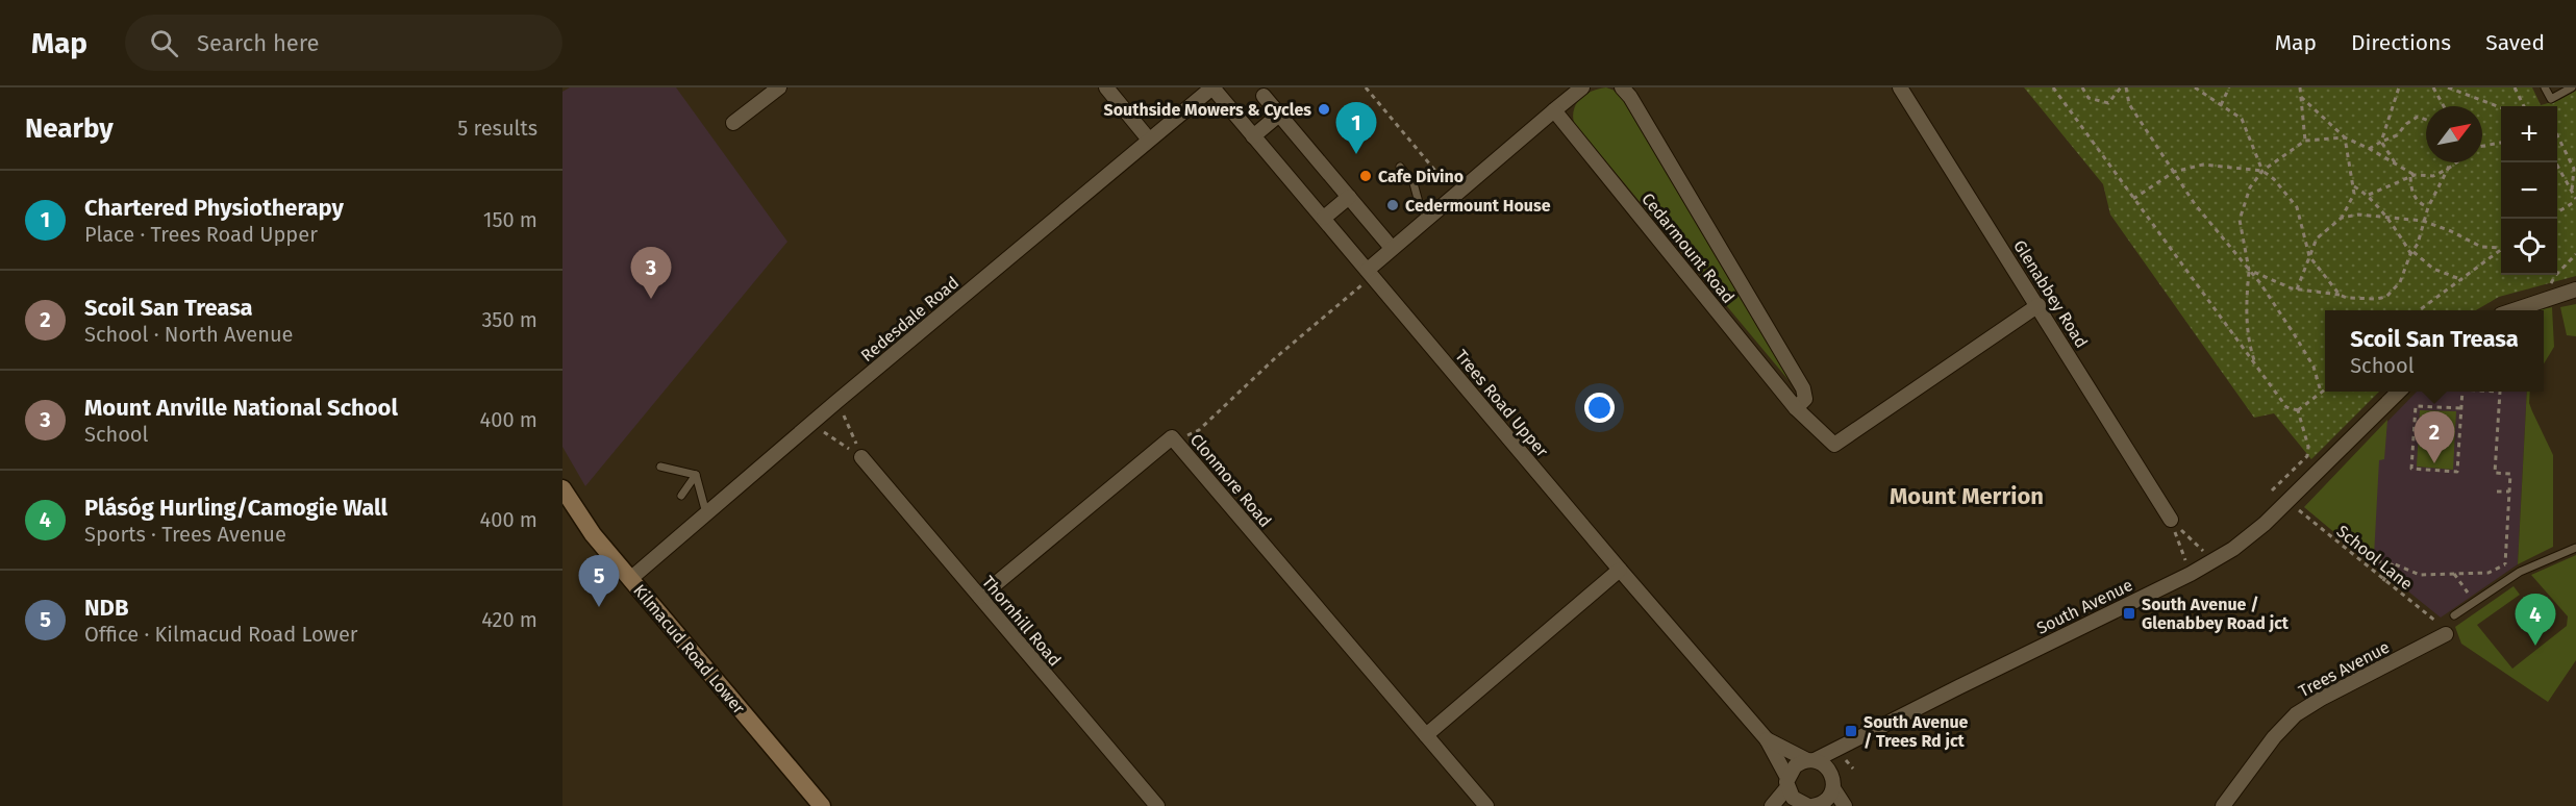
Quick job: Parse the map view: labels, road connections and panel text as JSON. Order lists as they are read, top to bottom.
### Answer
{
  "streets": {
    "main road": ["Kilmacud Road Lower"],
    "street": [
      "Cedarmount Road",
      "Glenabbey Road",
      "Redesdale Road",
      "Trees Road Upper",
      "Clonmore Road",
      "South Avenue",
      "Thornhill Road",
      "Trees Avenue"
    ],
    "path": ["School Lane"]
  },
  "crossings": [
    ["Cedarmount Road", "Glenabbey Road"],
    ["Redesdale Road", "Trees Road Upper"],
    ["Redesdale Road", "Kilmacud Road Lower"],
    ["Clonmore Road", "Thornhill Road"],
    ["School Lane", "Trees Avenue"]
  ],
  "districts": ["Mount Merrion"],
  "places": {
    "other": ["Southside Mowers & Cycles", "Cafe Divino", "Cedermount House"],
    "transit": ["South Avenue / Glenabbey Road jct", "South Avenue / Trees Rd jct"]
  },
  "north": "top right",
  "page": {
    "header": "Map",
    "search": "Search here",
    "nav": ["Map", "Directions", "Saved"],
    "heading": ["Nearby", "5 results"],
    "pins": [
      "1",
      "3",
      "2",
      "5",
      "4"
    ],
    "map_buttons": ["+", "−"],
    "list": [
      {
        "mark": "1",
        "name": "Chartered Physiotherapy",
        "note": "Place · Trees Road Upper",
        "value": "150 m"
      },
      {
        "mark": "2",
        "name": "Scoil San Treasa",
        "note": "School · North Avenue",
        "value": "350 m"
      },
      {
        "mark": "3",
        "name": "Mount Anville National School",
        "note": "School",
        "value": "400 m"
      },
      {
        "mark": "4",
        "name": "Plásóg Hurling/Camogie Wall",
        "note": "Sports · Trees Avenue",
        "value": "400 m"
      },
      {
        "mark": "5",
        "name": "NDB",
        "note": "Office · Kilmacud Road Lower",
        "value": "420 m"
      }
    ],
    "popup": ["Scoil San Treasa", "School"]
  }
}
